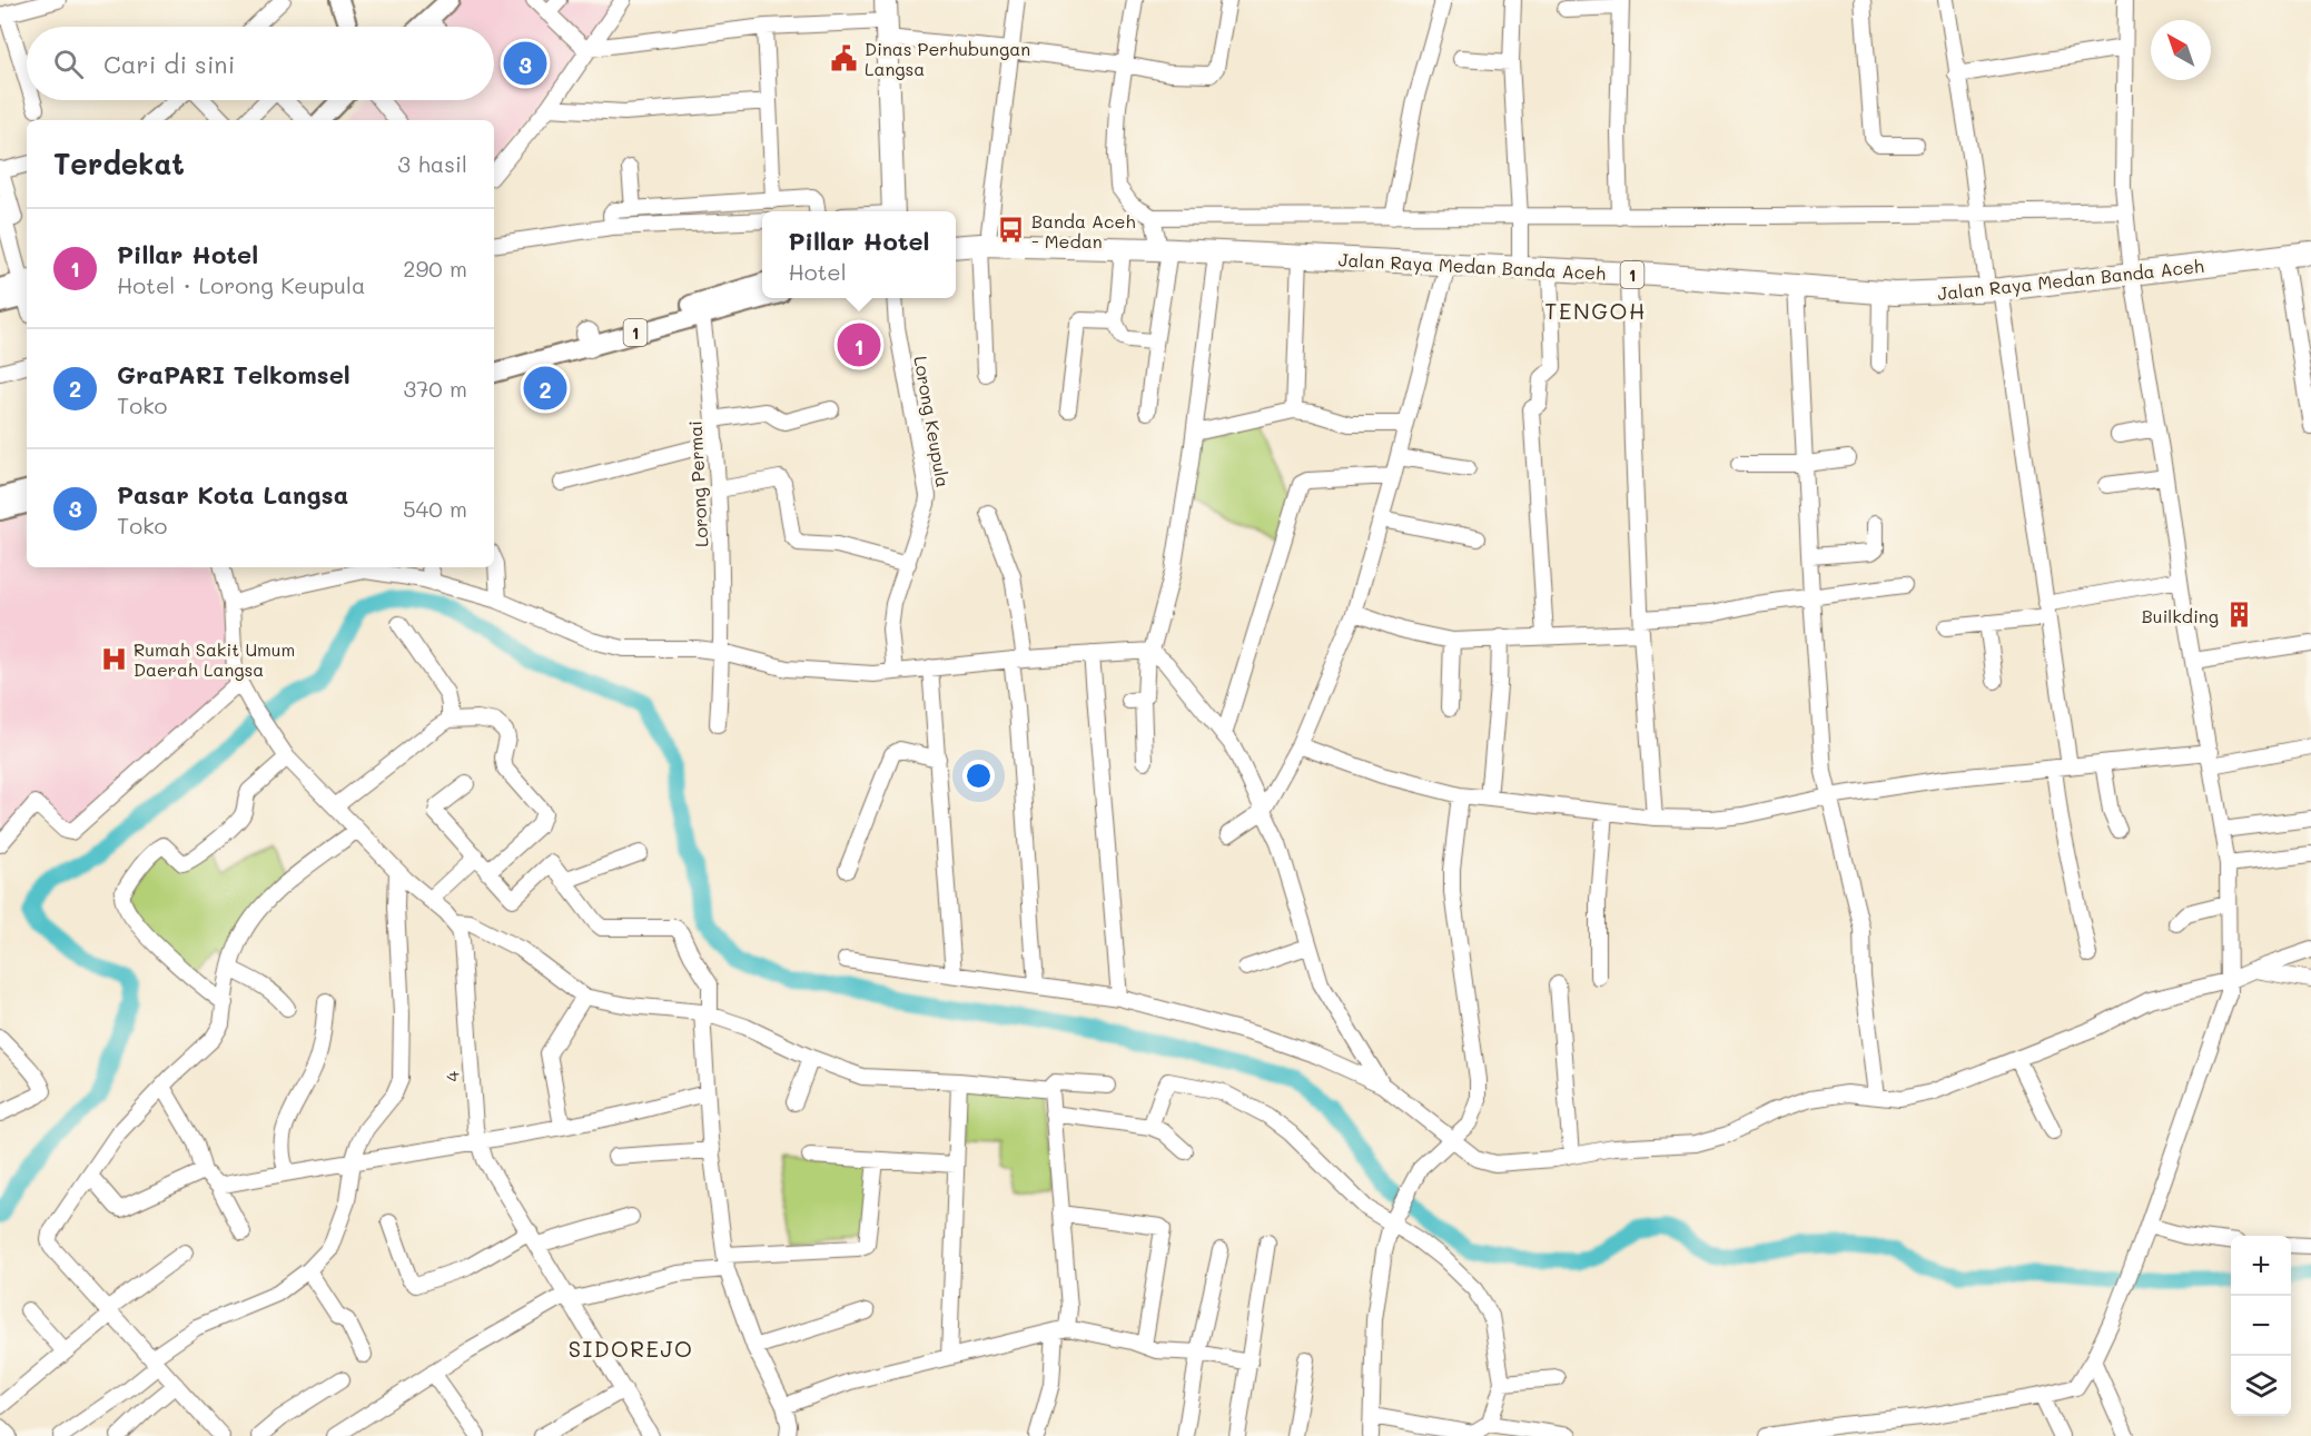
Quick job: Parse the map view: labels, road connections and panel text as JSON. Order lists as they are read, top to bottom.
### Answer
{
  "streets": {
    "highway": ["Jalan Raya Medan Banda Aceh", "1"],
    "street": ["Lorong Keupula", "Lorong Permai", "4"]
  },
  "crossings": [
    ["1", "Lorong Permai"]
  ],
  "districts": ["TENGOH", "SIDOREJO"],
  "places": {
    "public building": ["Dinas Perhubungan Langsa"],
    "bus stop": ["Banda Aceh - Medan"],
    "building": ["Builkding"],
    "hospital": ["Rumah Sakit Umum Daerah Langsa"]
  },
  "north": "top left",
  "page": {
    "search": "Cari di sini",
    "pins": ["3", "1", "2"],
    "heading": ["Terdekat", "3 hasil"],
    "list": [
      {
        "mark": "1",
        "name": "Pillar Hotel",
        "note": "Hotel · Lorong Keupula",
        "value": "290 m"
      },
      {
        "mark": "2",
        "name": "GraPARI Telkomsel",
        "note": "Toko",
        "value": "370 m"
      },
      {
        "mark": "3",
        "name": "Pasar Kota Langsa",
        "note": "Toko",
        "value": "540 m"
      }
    ],
    "popup": ["Pillar Hotel", "Hotel"],
    "map_buttons": ["+", "−"]
  }
}
